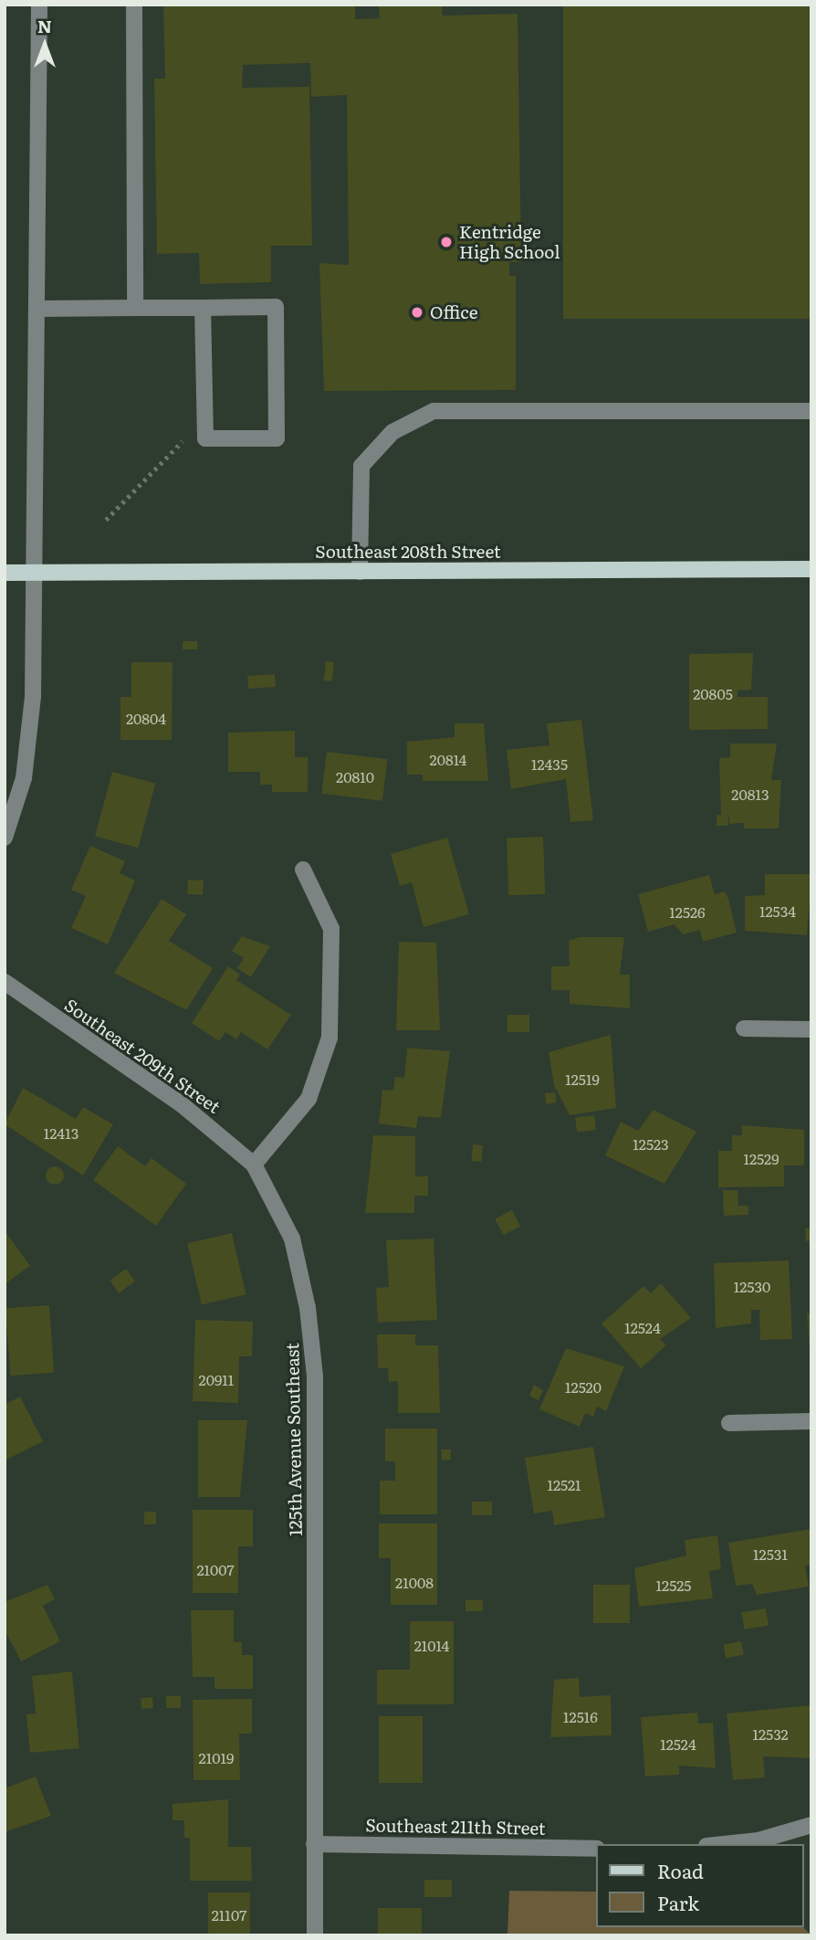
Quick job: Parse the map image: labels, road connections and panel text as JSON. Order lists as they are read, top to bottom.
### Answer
{
  "streets": {
    "main road": ["Southeast 208th Street"],
    "street": ["Southeast 209th Street", "125th Avenue Southeast", "Southeast 211th Street"]
  },
  "crossings": [
    ["Southeast 209th Street", "125th Avenue Southeast"],
    ["125th Avenue Southeast", "Southeast 211th Street"]
  ],
  "places": ["Kentridge High School", "Office"],
  "house_numbers": [
    "20805",
    "20804",
    "20814",
    "12435",
    "20810",
    "20813",
    "12534",
    "12526",
    "12519",
    "12413",
    "12523",
    "12529",
    "12530",
    "12524",
    "20911",
    "12520",
    "12521",
    "12531",
    "21007",
    "21008",
    "12525",
    "21014",
    "12516",
    "12532",
    "12524",
    "21019",
    "21107"
  ],
  "legend": ["Road", "Park"],
  "north": "top"
}
